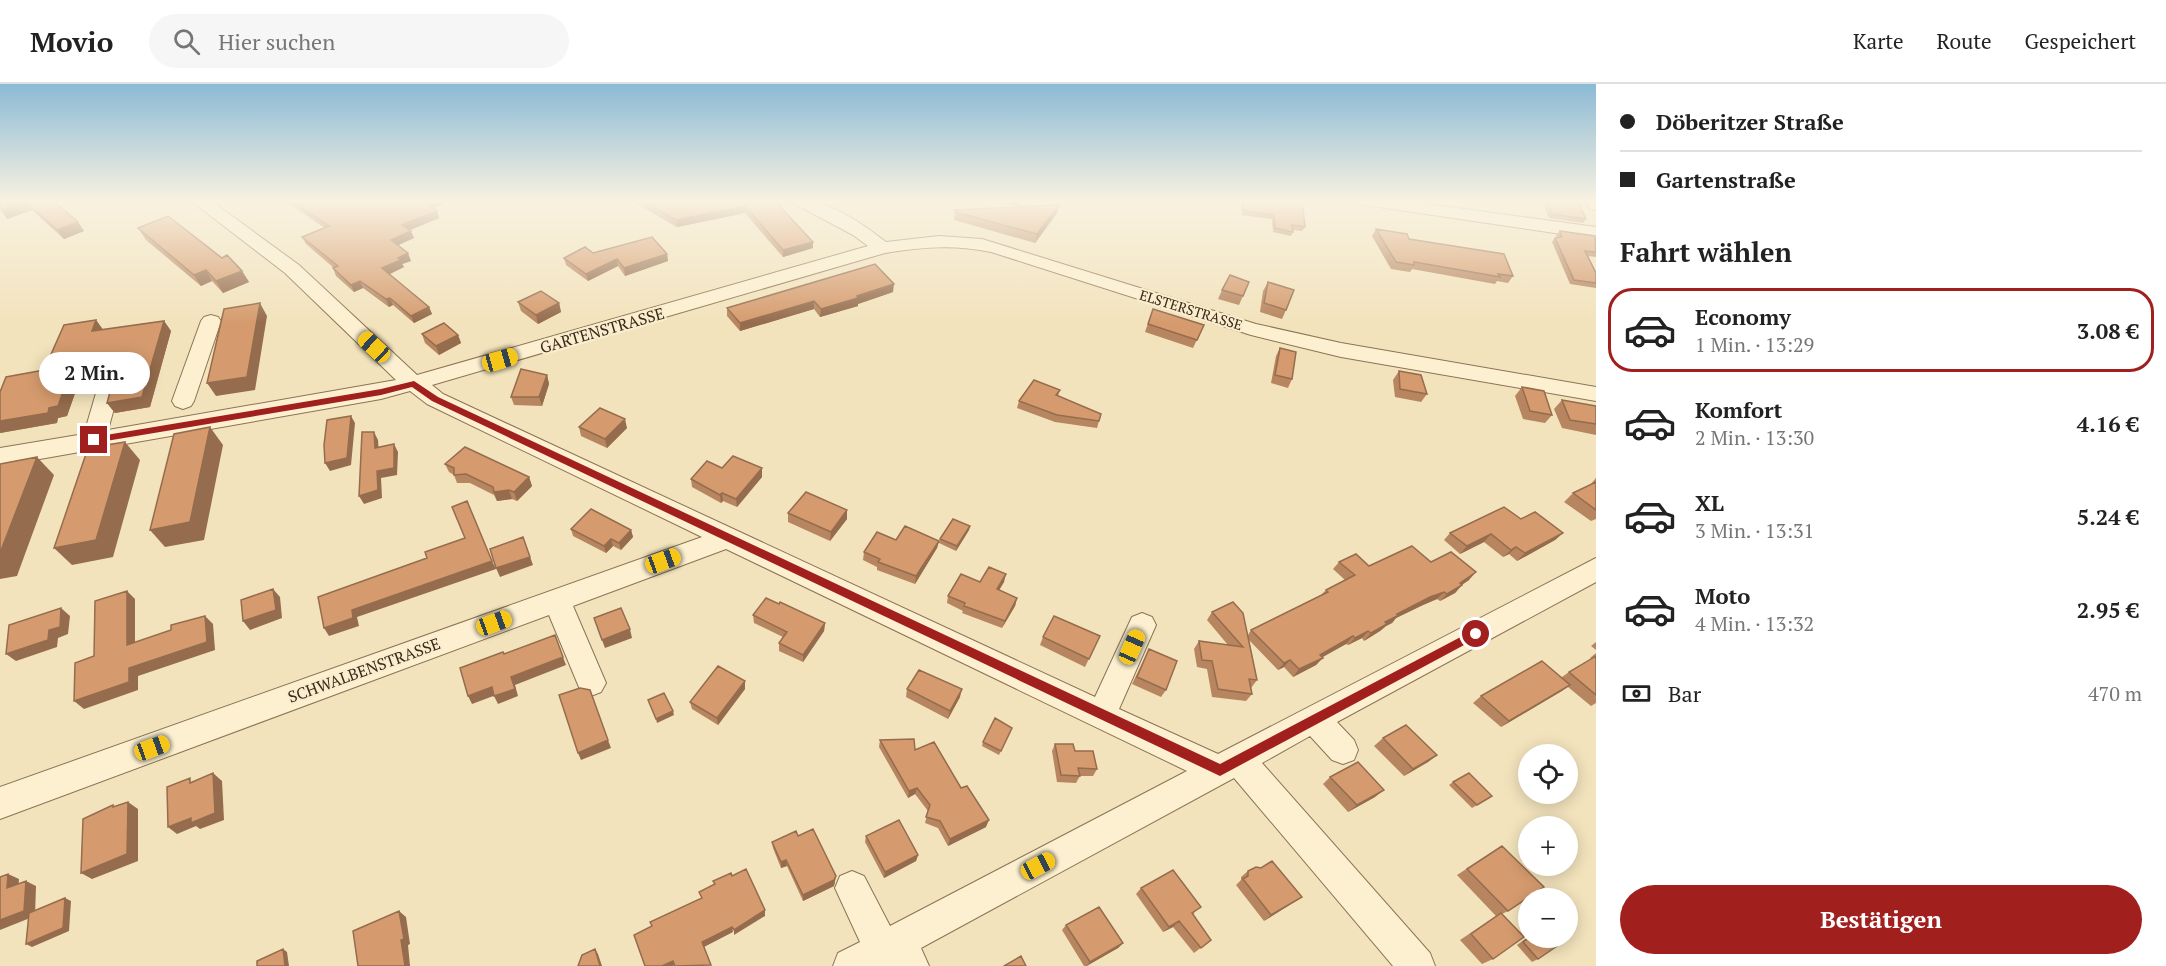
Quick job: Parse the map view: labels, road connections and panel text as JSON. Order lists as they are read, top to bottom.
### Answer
{
  "streets": {
    "street": ["ELSTERSTRASSE", "GARTENSTRASSE", "SCHWALBENSTRASSE"]
  },
  "crossings": [
    ["ELSTERSTRASSE", "GARTENSTRASSE"]
  ],
  "page": {
    "header": "Movio",
    "search": "Hier suchen",
    "nav": ["Karte", "Route", "Gespeichert"],
    "banner": ["Döberitzer Straße", "Gartenstraße"],
    "heading": "Fahrt wählen",
    "list": [
      {
        "name": "Economy",
        "note": "1 Min. · 13:29",
        "value": "3.08 €"
      },
      {
        "name": "Komfort",
        "note": "2 Min. · 13:30",
        "value": "4.16 €"
      },
      {
        "name": "XL",
        "note": "3 Min. · 13:31",
        "value": "5.24 €"
      },
      {
        "name": "Moto",
        "note": "4 Min. · 13:32",
        "value": "2.95 €"
      }
    ],
    "bubble": "2 Min.",
    "pay": ["Bar", "470 m"],
    "map_buttons": ["+", "−"],
    "buttons": "Bestätigen"
  }
}
